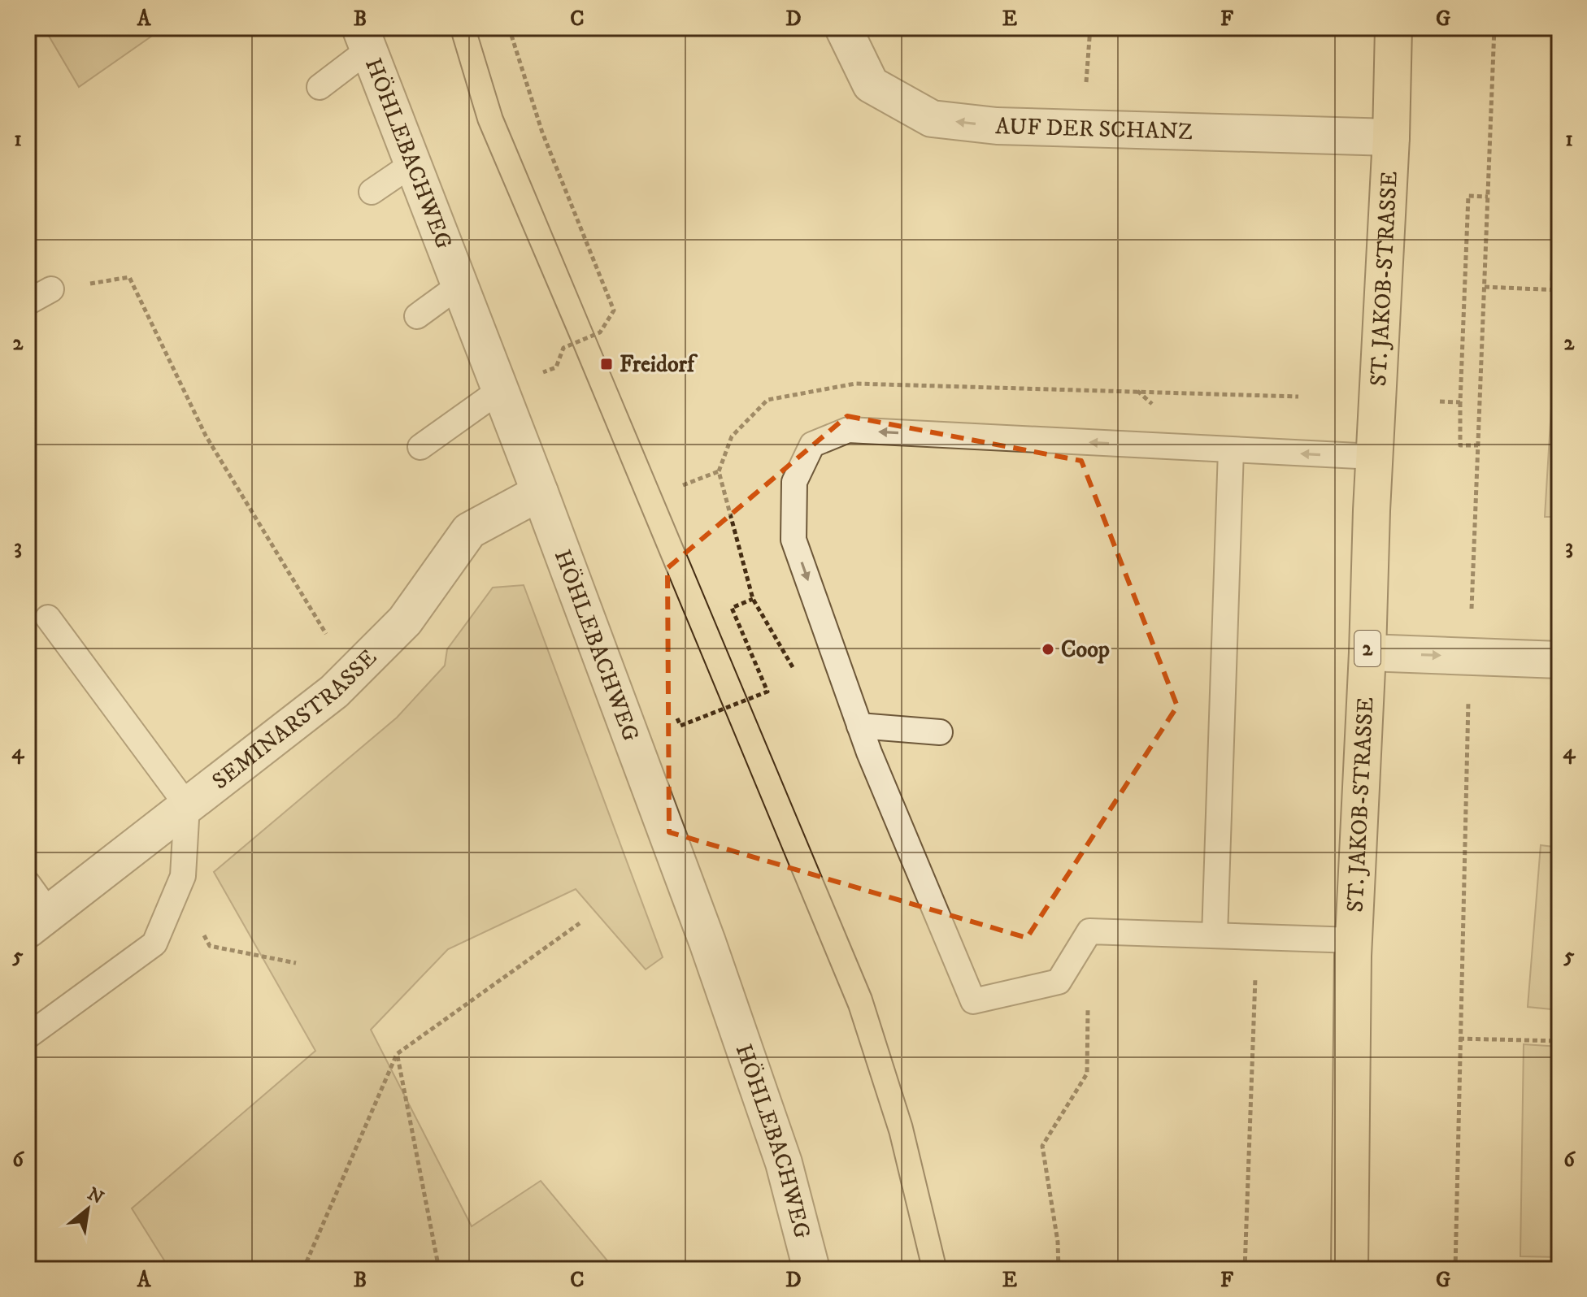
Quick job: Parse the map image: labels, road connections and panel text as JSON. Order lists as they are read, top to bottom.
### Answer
{
  "streets": {
    "main road": ["ST. JAKOB-STRASSE", "2"],
    "street": ["AUF DER SCHANZ", "HÖHLEBACHWEG", "SEMINARSTRASSE"]
  },
  "crossings": [
    ["AUF DER SCHANZ", "ST. JAKOB-STRASSE"],
    ["HÖHLEBACHWEG", "SEMINARSTRASSE"]
  ],
  "one_way": ["AUF DER SCHANZ"],
  "places": {
    "transit": ["Freidorf"],
    "other": ["Coop"]
  },
  "north": "top right",
  "grid": {
    "columns": [
      "A",
      "B",
      "C",
      "D",
      "E",
      "F",
      "G"
    ],
    "rows": [
      "1",
      "2",
      "3",
      "4",
      "5",
      "6"
    ]
  }
}
